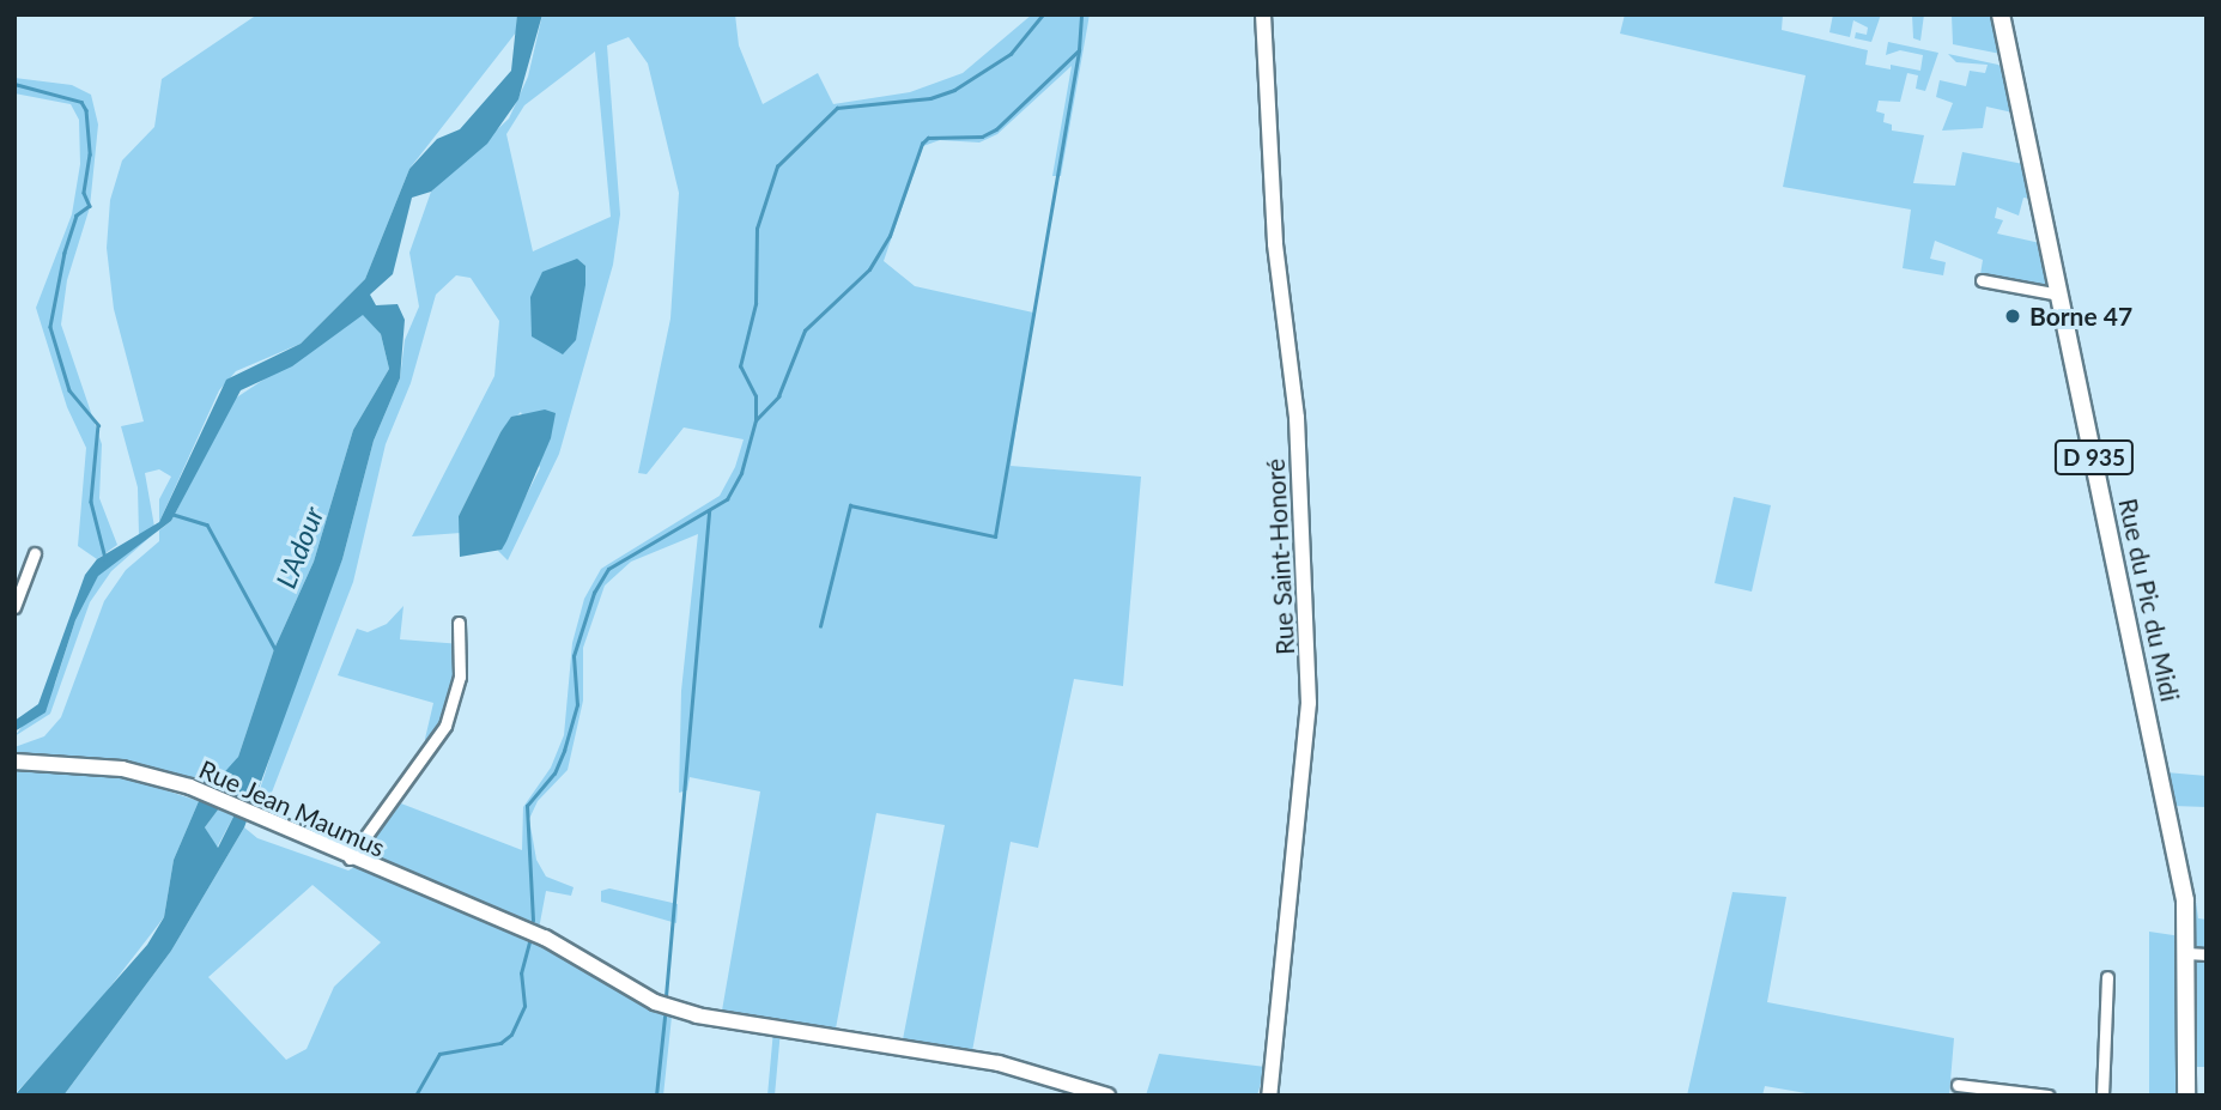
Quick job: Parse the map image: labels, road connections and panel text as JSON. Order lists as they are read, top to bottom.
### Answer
{
  "streets": {
    "main road": [
      "D 935",
      "Rue Saint-Honoré",
      "Rue du Pic du Midi",
      "Rue Jean Maumus"
    ]
  },
  "crossings": [
    ["D 935", "Rue du Pic du Midi"]
  ],
  "water": ["L'Adour"],
  "places": ["Borne 47"]
}
